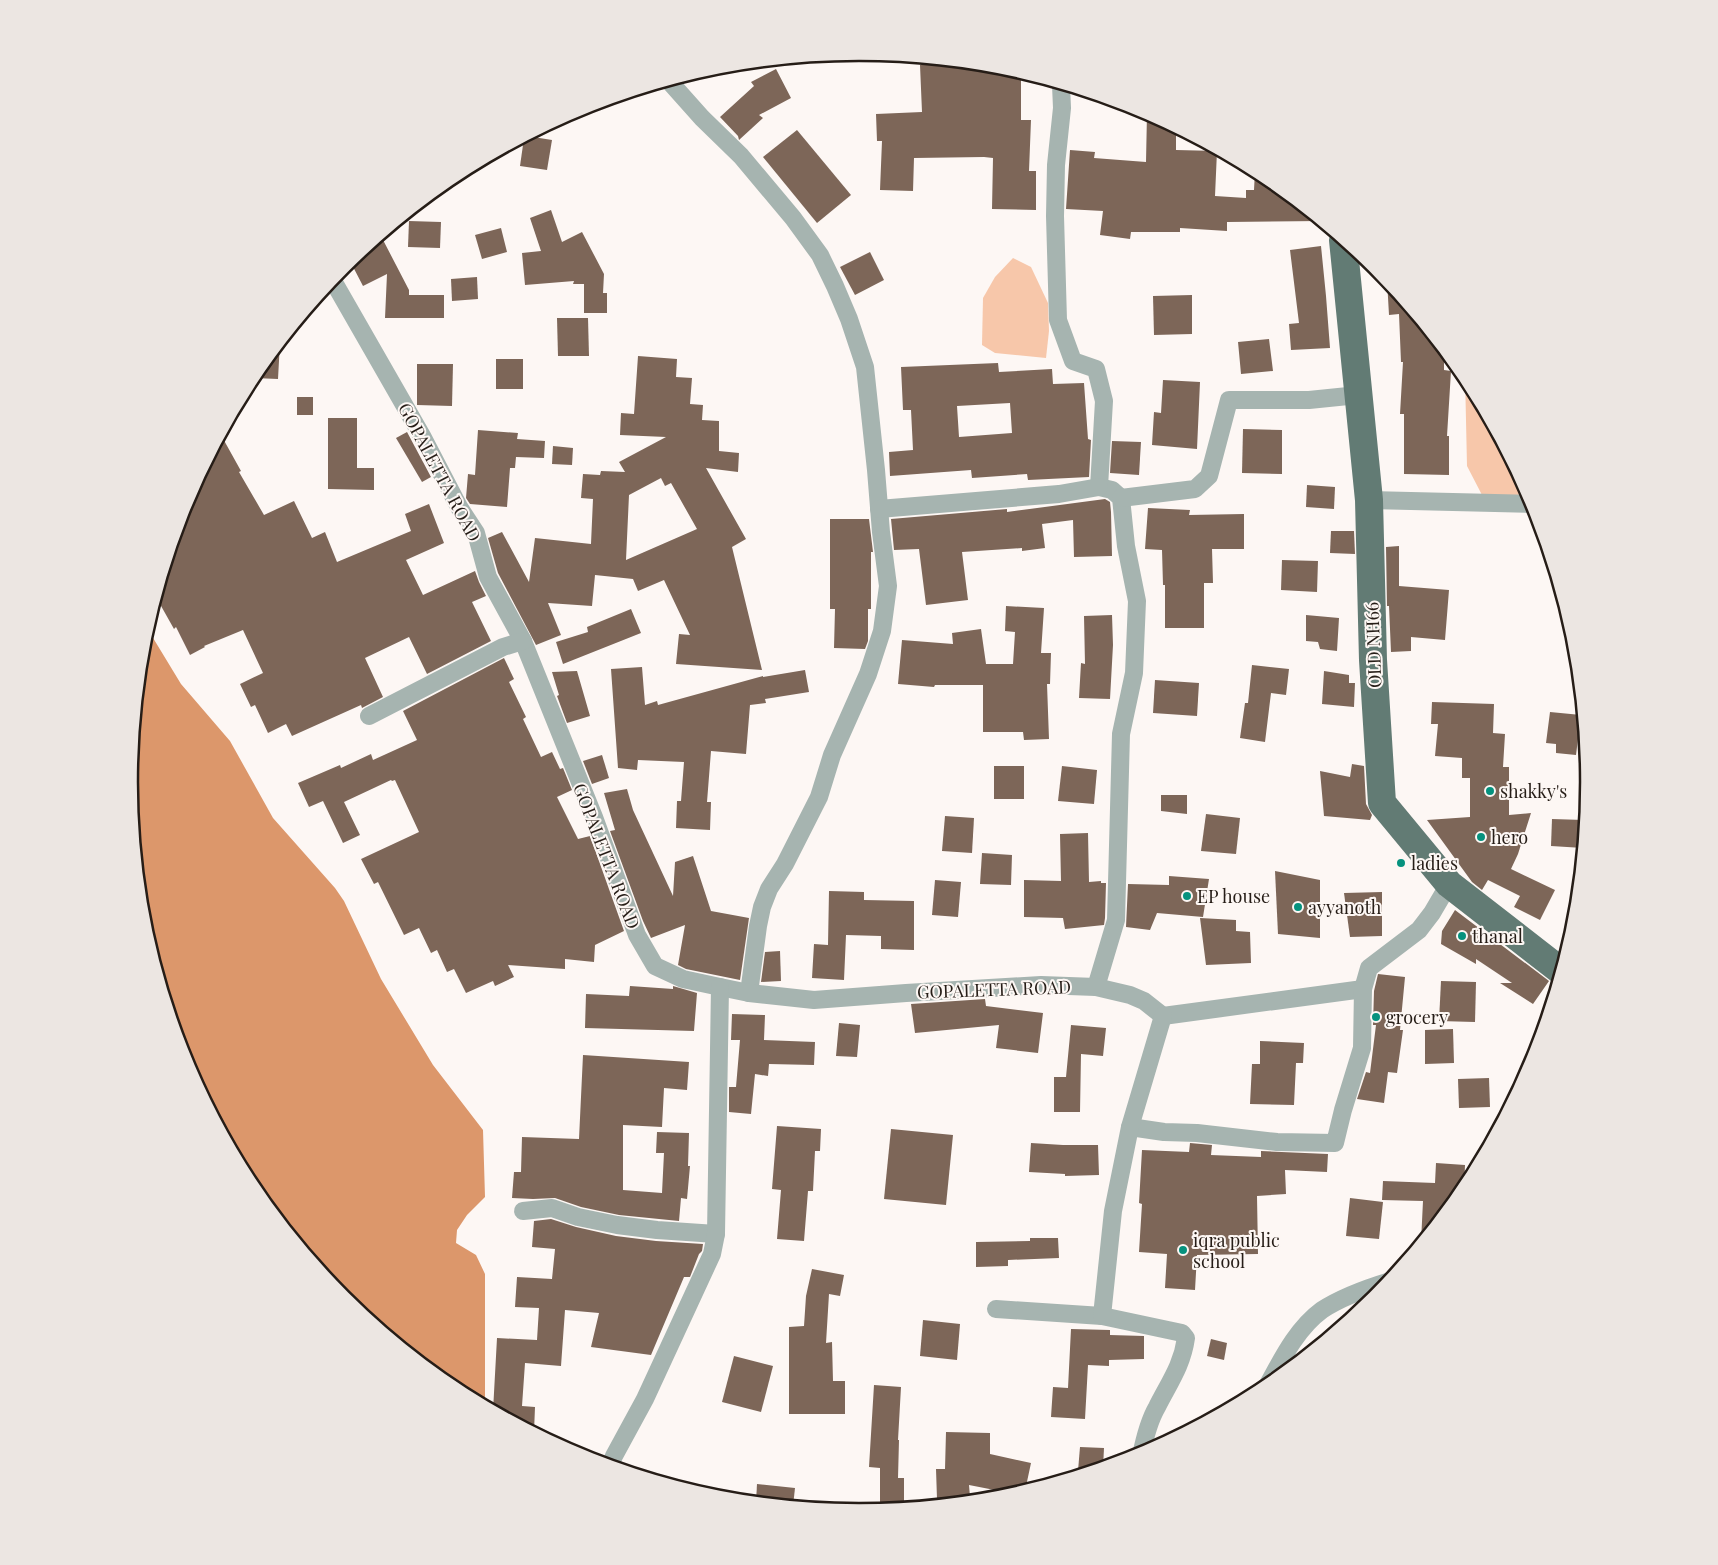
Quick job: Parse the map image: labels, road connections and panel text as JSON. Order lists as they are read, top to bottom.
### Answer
{
  "streets": {
    "main road": ["OLD NH66"],
    "street": ["GOPALETTA ROAD"]
  },
  "places": [
    "shakky's",
    "hero",
    "ladies",
    "EP house",
    "ayyanoth",
    "thanal",
    "grocery",
    "iqra public school"
  ]
}
